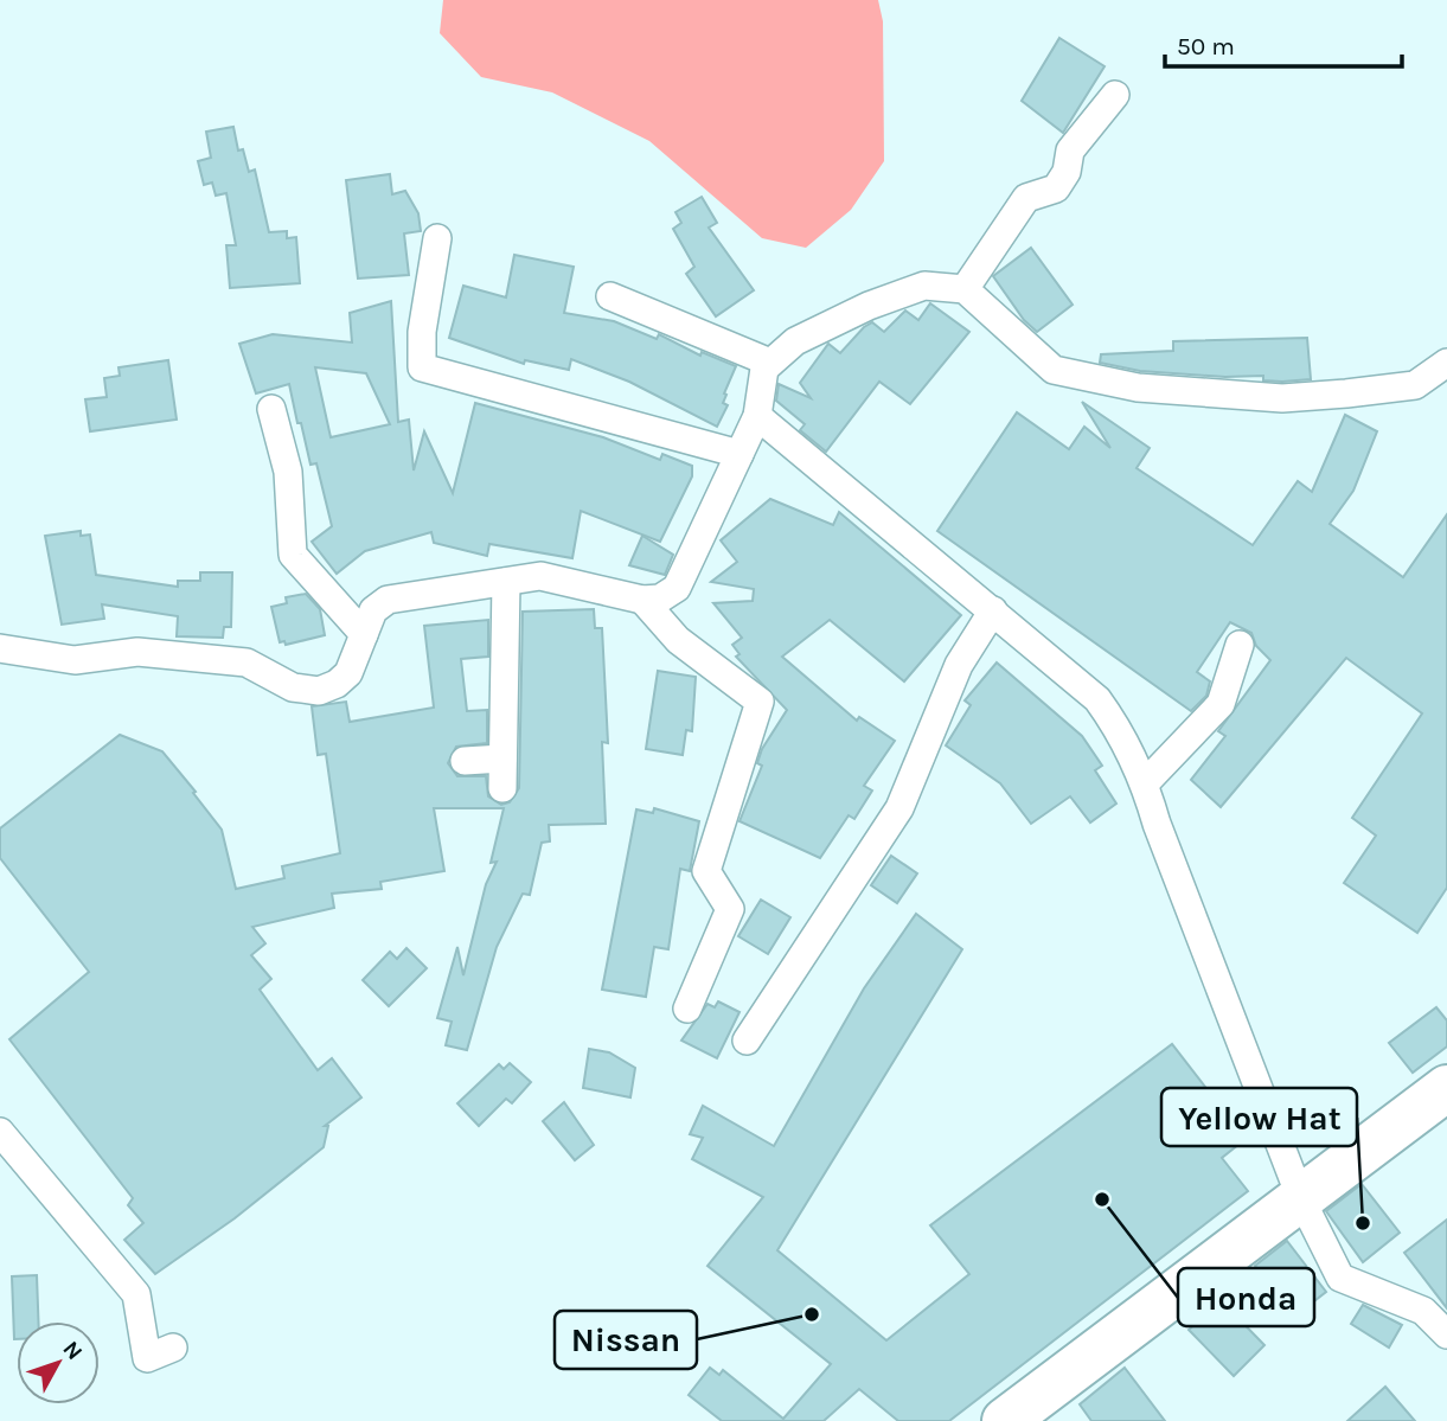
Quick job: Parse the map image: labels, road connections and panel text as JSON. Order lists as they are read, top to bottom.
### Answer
{
  "places": ["Honda", "Yellow Hat", "Nissan"],
  "scale_bar": "50 m",
  "north": "top right"
}
